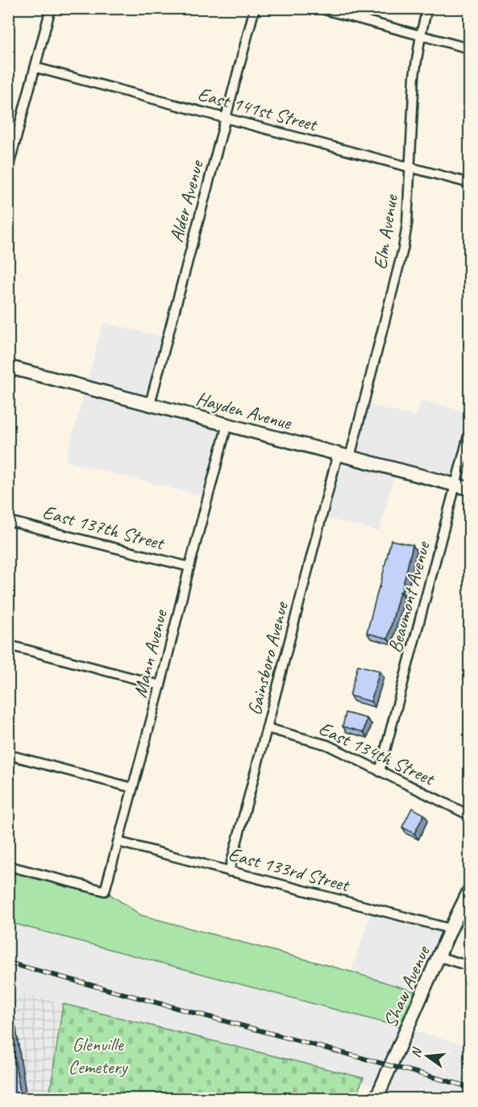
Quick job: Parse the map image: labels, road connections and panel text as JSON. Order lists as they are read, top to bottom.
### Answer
{
  "streets": {
    "street": [
      "East 141st Street",
      "Alder Avenue",
      "Elm Avenue",
      "Hayden Avenue",
      "East 137th Street",
      "Beaumont Avenue",
      "Mann Avenue",
      "Gainsboro Avenue",
      "East 134th Street",
      "East 133rd Street",
      "Shaw Avenue"
    ]
  },
  "crossings": [
    ["East 141st Street", "Alder Avenue"],
    ["East 141st Street", "Elm Avenue"],
    ["Alder Avenue", "Hayden Avenue"],
    ["Elm Avenue", "Hayden Avenue"],
    ["Elm Avenue", "Gainsboro Avenue"],
    ["Hayden Avenue", "Beaumont Avenue"],
    ["Hayden Avenue", "Mann Avenue"],
    ["Hayden Avenue", "Gainsboro Avenue"],
    ["East 137th Street", "Mann Avenue"],
    ["Beaumont Avenue", "East 134th Street"],
    ["Mann Avenue", "East 133rd Street"],
    ["Gainsboro Avenue", "East 134th Street"],
    ["Gainsboro Avenue", "East 133rd Street"],
    ["East 133rd Street", "Shaw Avenue"]
  ],
  "parks": ["Glenville Cemetery"],
  "north": "left"
}
